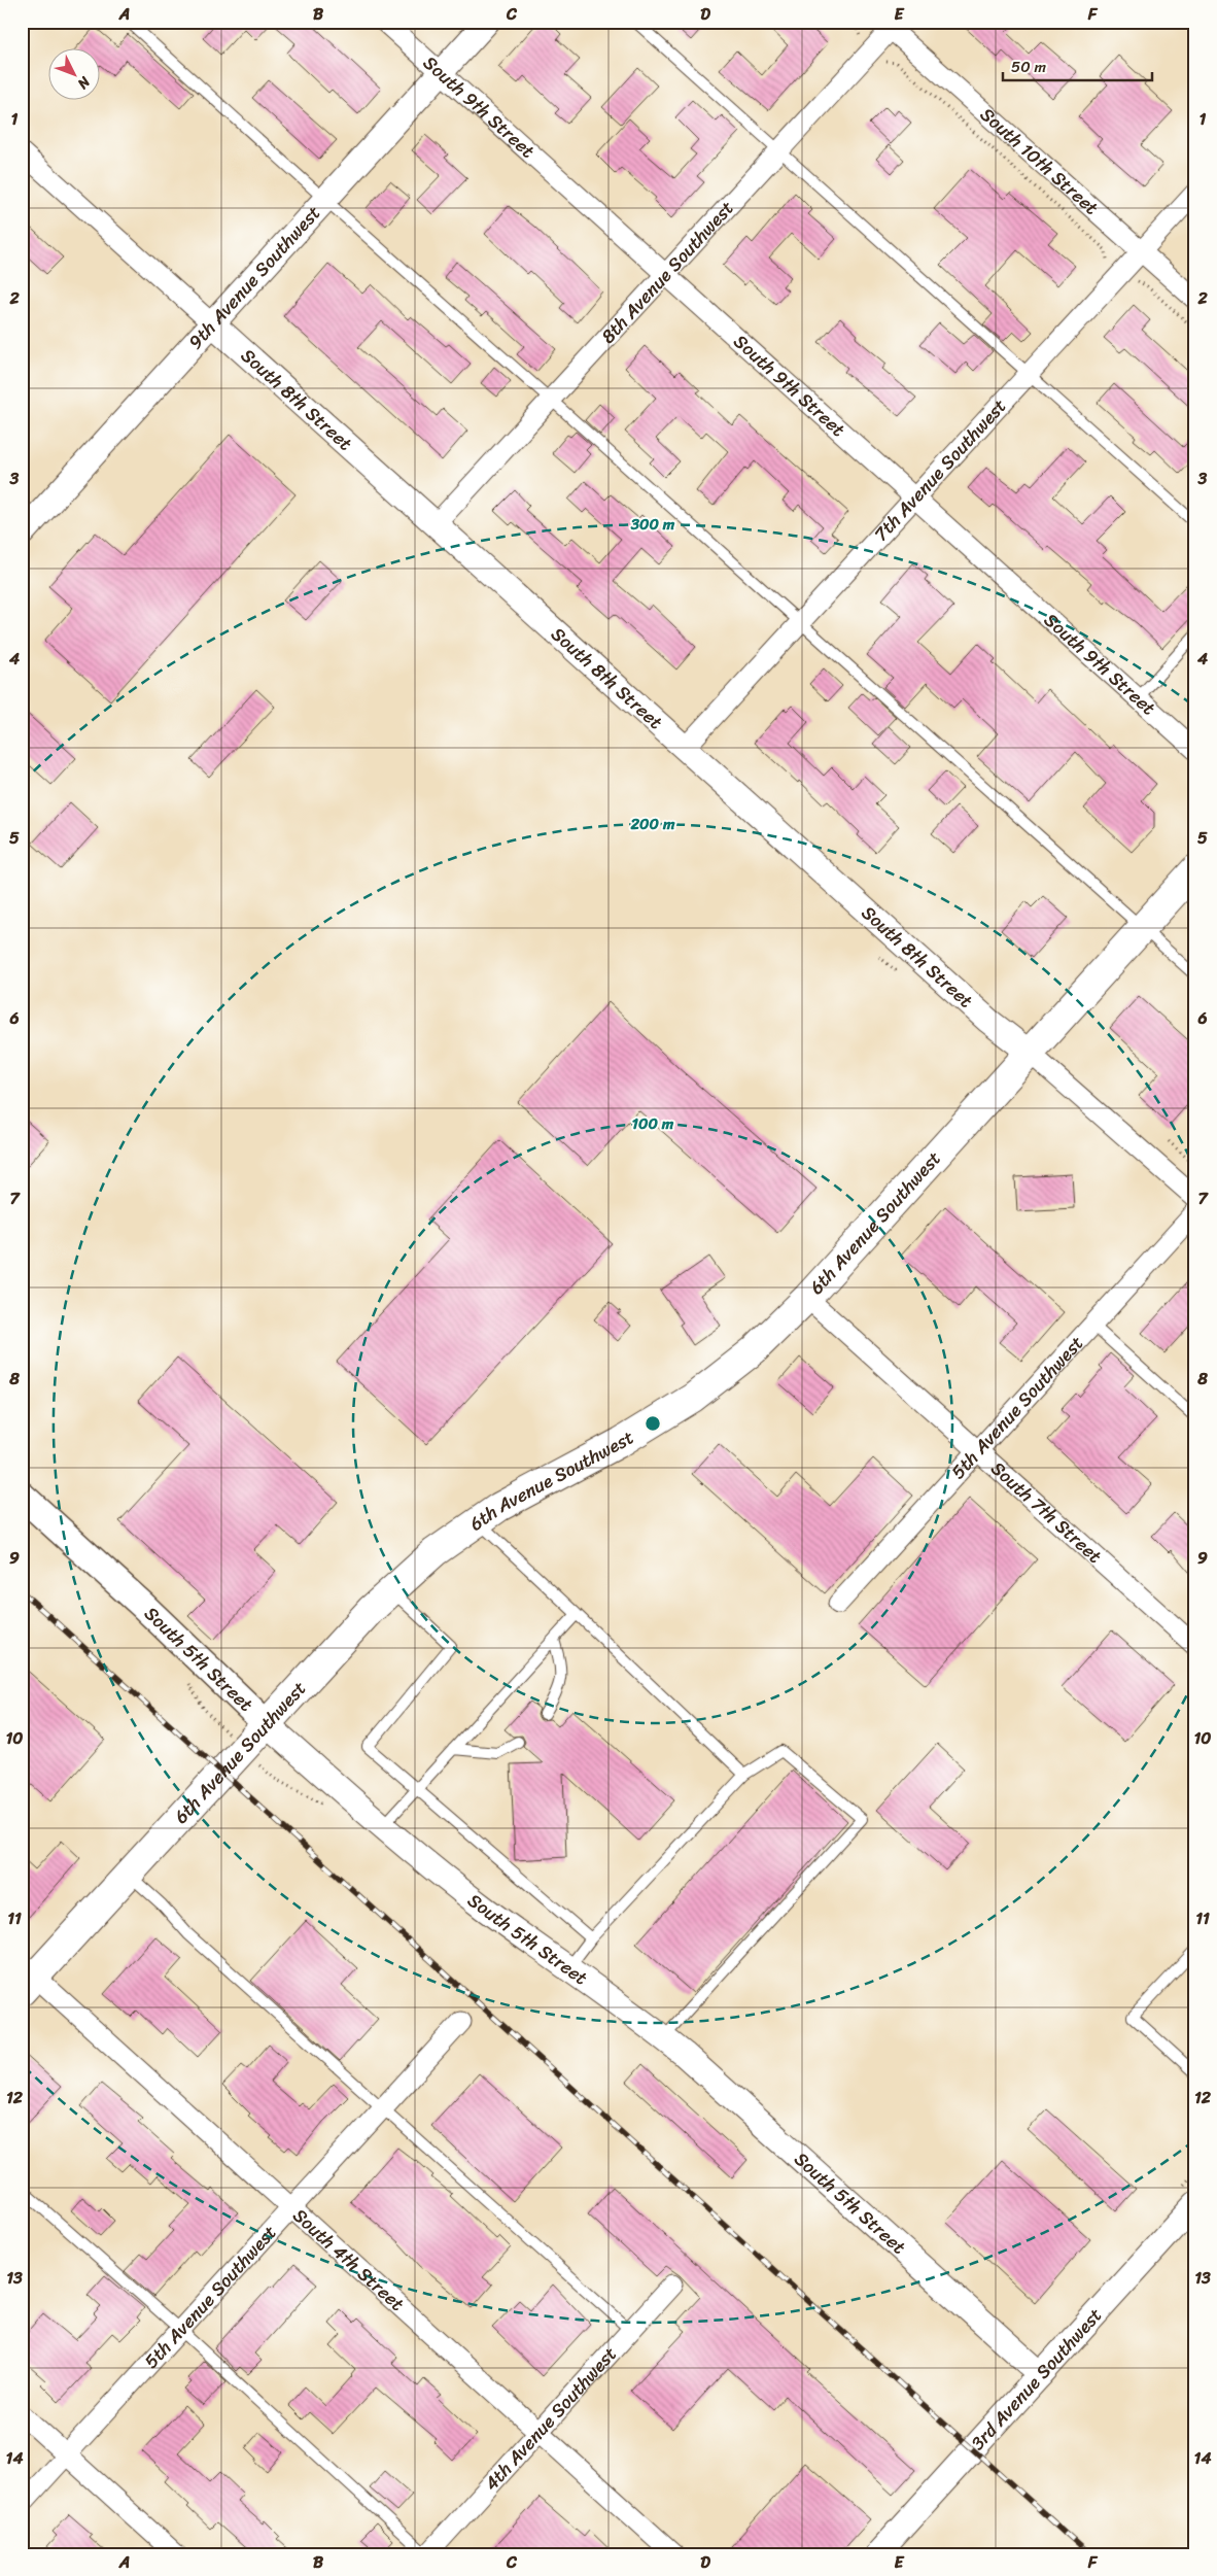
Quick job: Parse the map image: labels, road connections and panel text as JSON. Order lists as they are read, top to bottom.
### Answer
{
  "streets": {
    "highway": ["6th Avenue Southwest"],
    "main road": ["South 5th Street"],
    "street": [
      "South 9th Street",
      "South 10th Street",
      "8th Avenue Southwest",
      "9th Avenue Southwest",
      "South 8th Street",
      "7th Avenue Southwest",
      "5th Avenue Southwest",
      "South 7th Street",
      "South 4th Street",
      "3rd Avenue Southwest",
      "4th Avenue Southwest"
    ]
  },
  "crossings": [
    ["South 9th Street", "8th Avenue Southwest"],
    ["South 9th Street", "9th Avenue Southwest"],
    ["South 9th Street", "7th Avenue Southwest"],
    ["South 10th Street", "8th Avenue Southwest"],
    ["South 10th Street", "7th Avenue Southwest"],
    ["8th Avenue Southwest", "South 8th Street"],
    ["9th Avenue Southwest", "South 8th Street"],
    ["South 8th Street", "7th Avenue Southwest"],
    ["South 8th Street", "6th Avenue Southwest"],
    ["6th Avenue Southwest", "South 7th Street"],
    ["6th Avenue Southwest", "South 5th Street"],
    ["6th Avenue Southwest", "South 4th Street"],
    ["5th Avenue Southwest", "South 7th Street"],
    ["5th Avenue Southwest", "South 4th Street"],
    ["South 5th Street", "3rd Avenue Southwest"],
    ["South 4th Street", "4th Avenue Southwest"]
  ],
  "scale_bar": "50 m",
  "north": "bottom right",
  "grid": {
    "columns": [
      "A",
      "B",
      "C",
      "D",
      "E",
      "F"
    ],
    "rows": [
      "1",
      "2",
      "3",
      "4",
      "5",
      "6",
      "7",
      "8",
      "9",
      "10",
      "11",
      "12",
      "13",
      "14"
    ]
  },
  "rings": ["300 m", "200 m", "100 m"]
}
